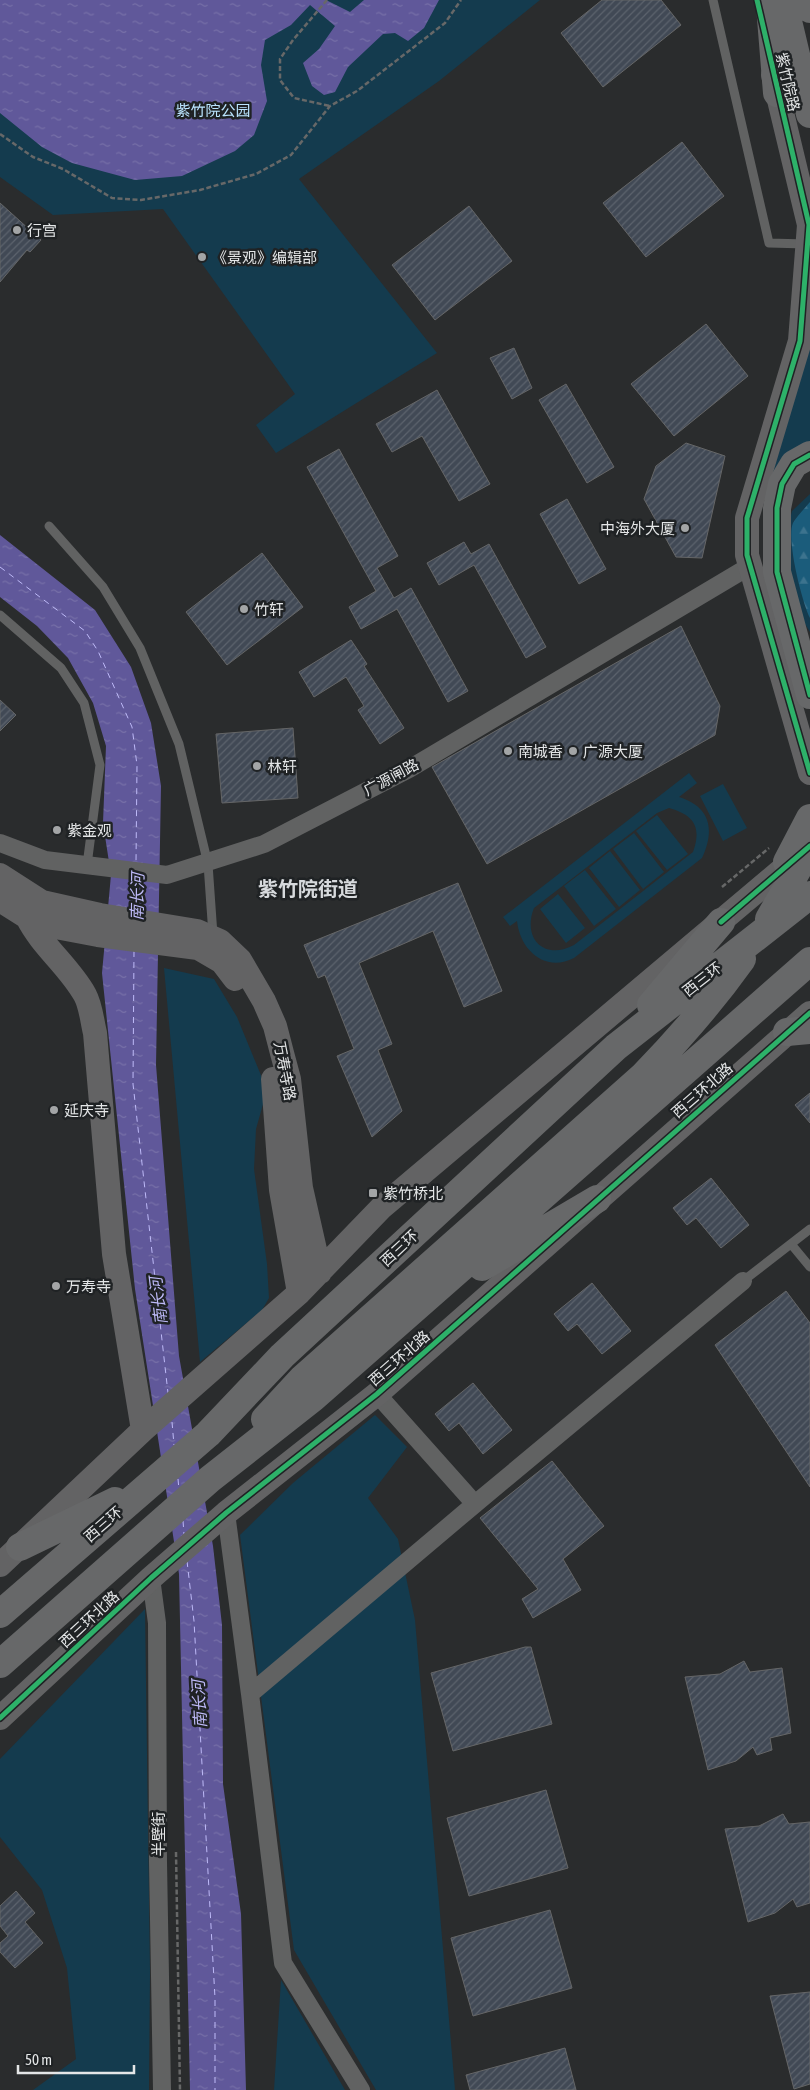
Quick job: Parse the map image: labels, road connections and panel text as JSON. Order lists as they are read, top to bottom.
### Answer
{
  "streets": {
    "highway": ["紫竹院路", "西三环"],
    "street": [
      "广源闸路",
      "万寿寺路",
      "西三环北路",
      "半壁街"
    ]
  },
  "crossings": [
    ["紫竹院路", "广源闸路"],
    ["西三环北路", "半壁街"]
  ],
  "districts": ["紫竹院街道"],
  "water": ["南长河"],
  "parks": ["紫竹院公园"],
  "places": {
    "other": [
      "行宫",
      "《景观》编辑部",
      "中海外大厦",
      "竹轩",
      "南城香",
      "广源大厦",
      "林轩",
      "紫金观",
      "延庆寺",
      "万寿寺"
    ],
    "transit": ["紫竹桥北"]
  },
  "scale_bar": "50 m"
}
